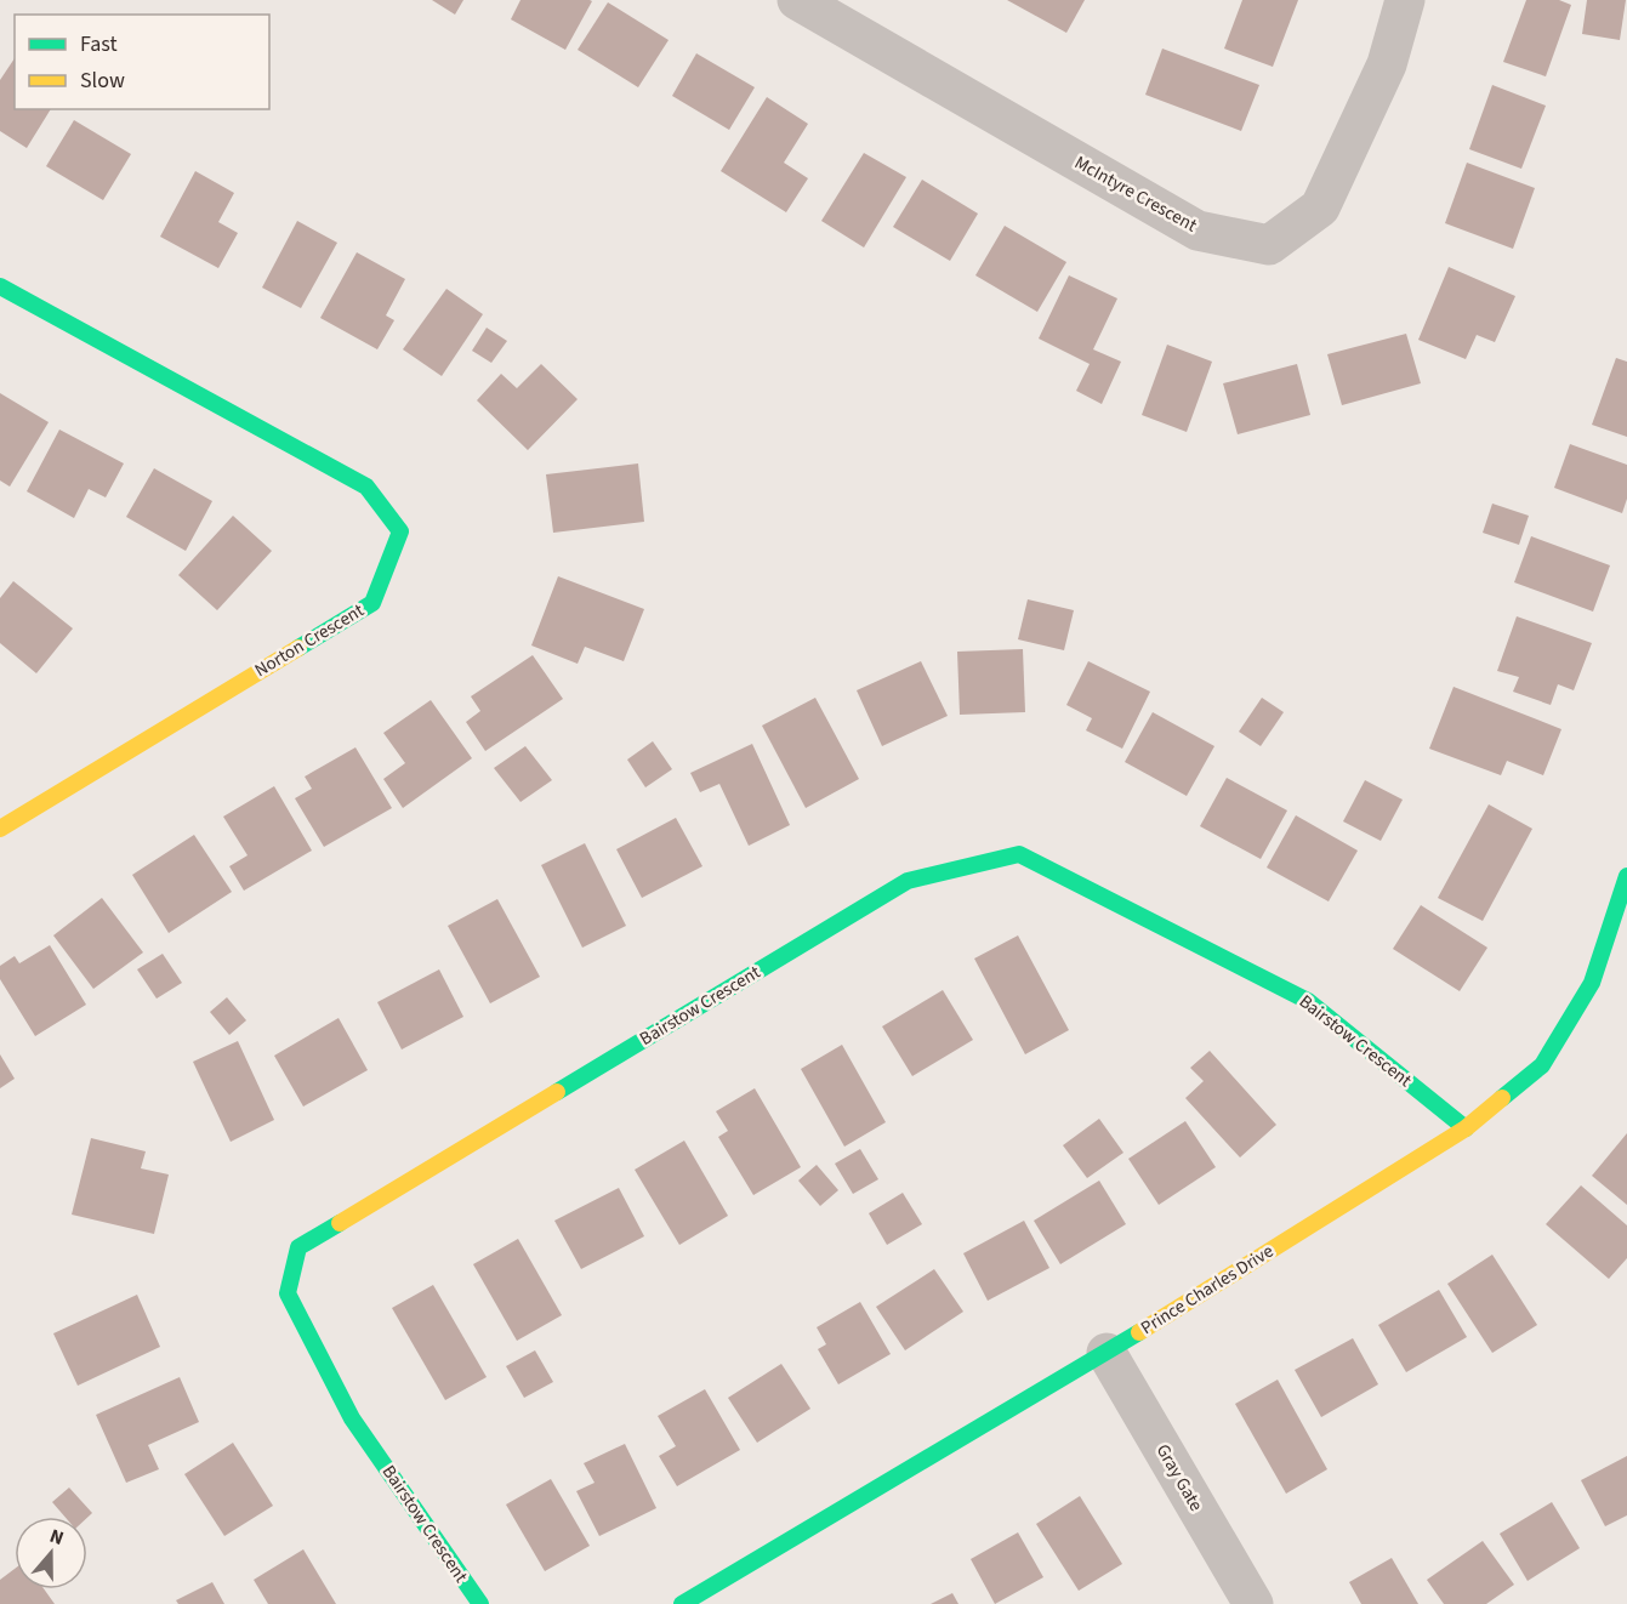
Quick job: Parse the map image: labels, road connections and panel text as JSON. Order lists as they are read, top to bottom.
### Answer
{
  "streets": {
    "street": [
      "McIntyre Crescent",
      "Norton Crescent",
      "Bairstow Crescent",
      "Prince Charles Drive",
      "Gray Gate"
    ]
  },
  "crossings": [
    ["Bairstow Crescent", "Prince Charles Drive"],
    ["Prince Charles Drive", "Gray Gate"]
  ],
  "legend": ["Fast", "Slow"],
  "north": "top"
}
